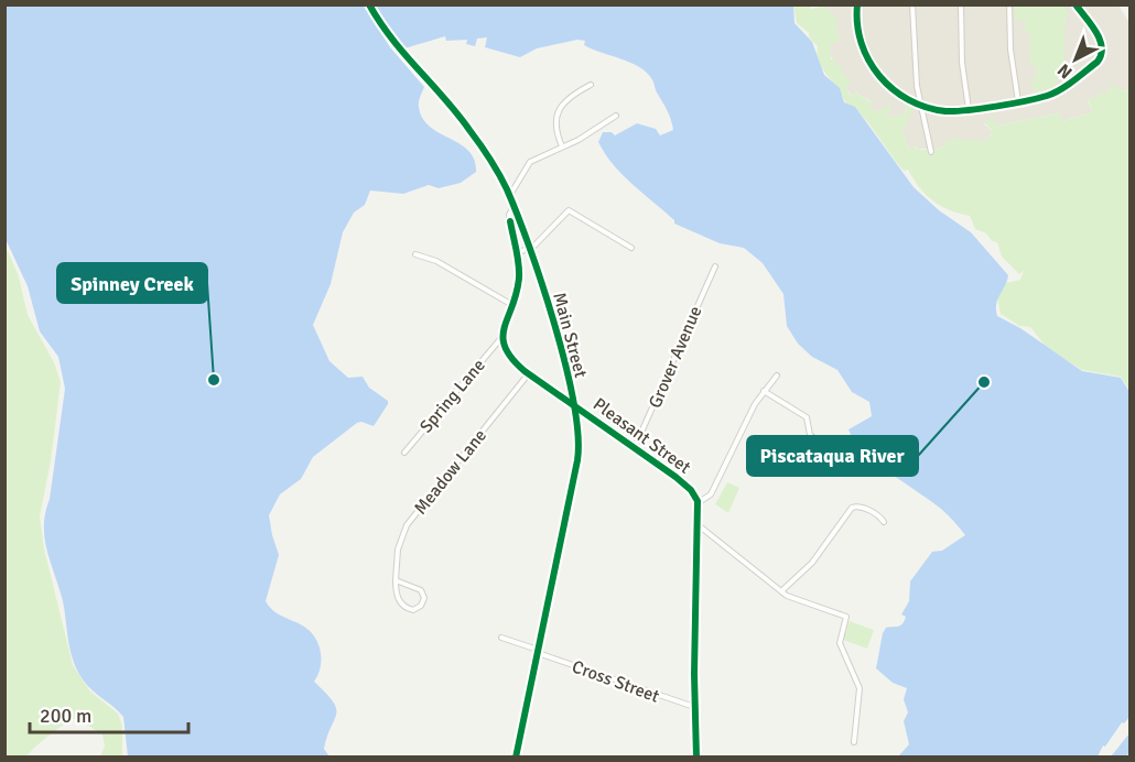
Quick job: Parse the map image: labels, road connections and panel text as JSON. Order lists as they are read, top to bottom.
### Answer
{
  "streets": {
    "main road": ["Main Street"],
    "street": [
      "Grover Avenue",
      "Spring Lane",
      "Pleasant Street",
      "Meadow Lane",
      "Cross Street"
    ]
  },
  "crossings": [
    ["Main Street", "Pleasant Street"],
    ["Main Street", "Cross Street"],
    ["Grover Avenue", "Pleasant Street"],
    ["Spring Lane", "Pleasant Street"],
    ["Pleasant Street", "Meadow Lane"]
  ],
  "places": ["Spinney Creek", "Piscataqua River"],
  "scale_bar": "200 m",
  "north": "bottom left"
}
